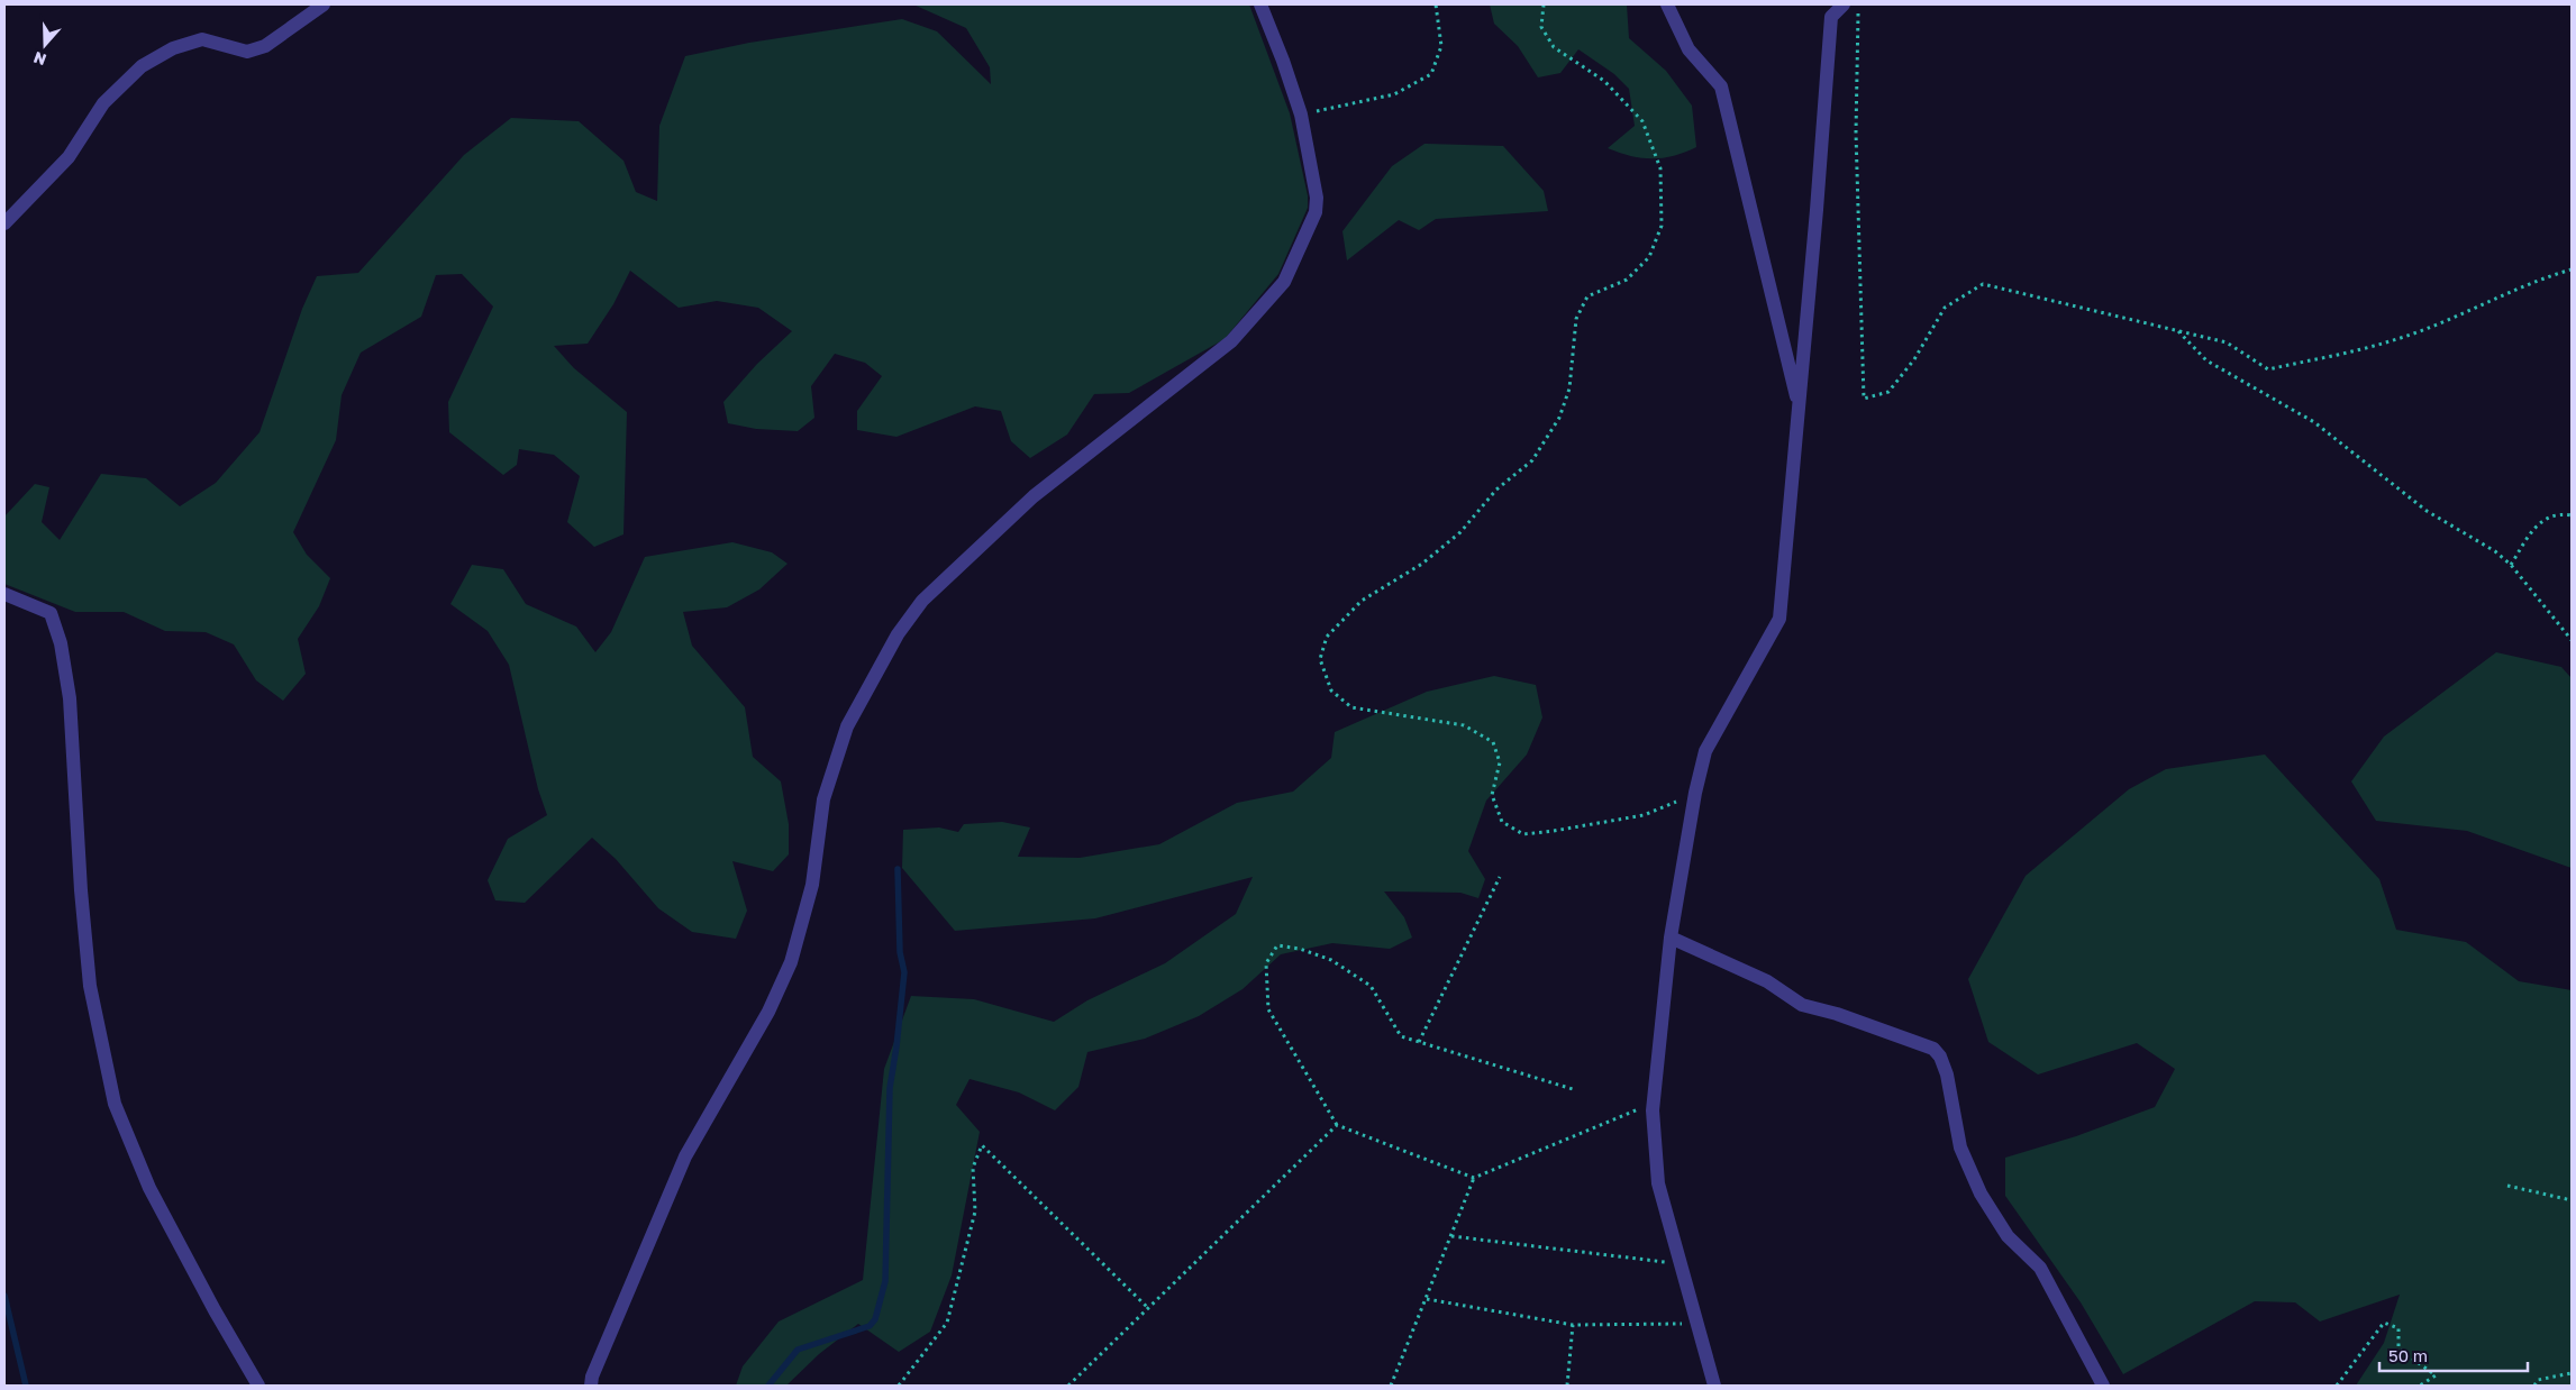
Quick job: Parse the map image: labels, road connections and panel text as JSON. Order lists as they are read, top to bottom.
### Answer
{
  "scale_bar": "50 m",
  "north": "bottom"
}
